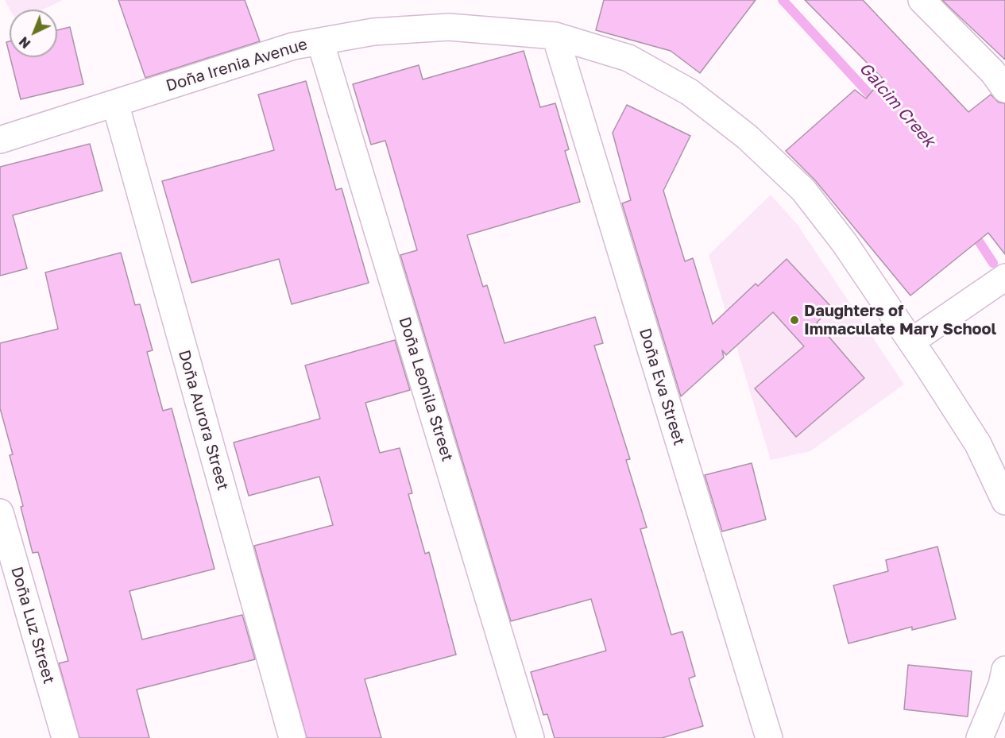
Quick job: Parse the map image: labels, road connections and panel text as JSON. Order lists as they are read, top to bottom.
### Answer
{
  "streets": {
    "street": [
      "Doña Irenia Avenue",
      "Doña Eva Street",
      "Doña Leonila Street",
      "Doña Aurora Street",
      "Doña Luz Street"
    ]
  },
  "crossings": [
    ["Doña Irenia Avenue", "Doña Eva Street"],
    ["Doña Irenia Avenue", "Doña Leonila Street"],
    ["Doña Irenia Avenue", "Doña Aurora Street"]
  ],
  "water": ["Galcim Creek"],
  "places": ["Daughters of Immaculate Mary School"],
  "north": "bottom left"
}
